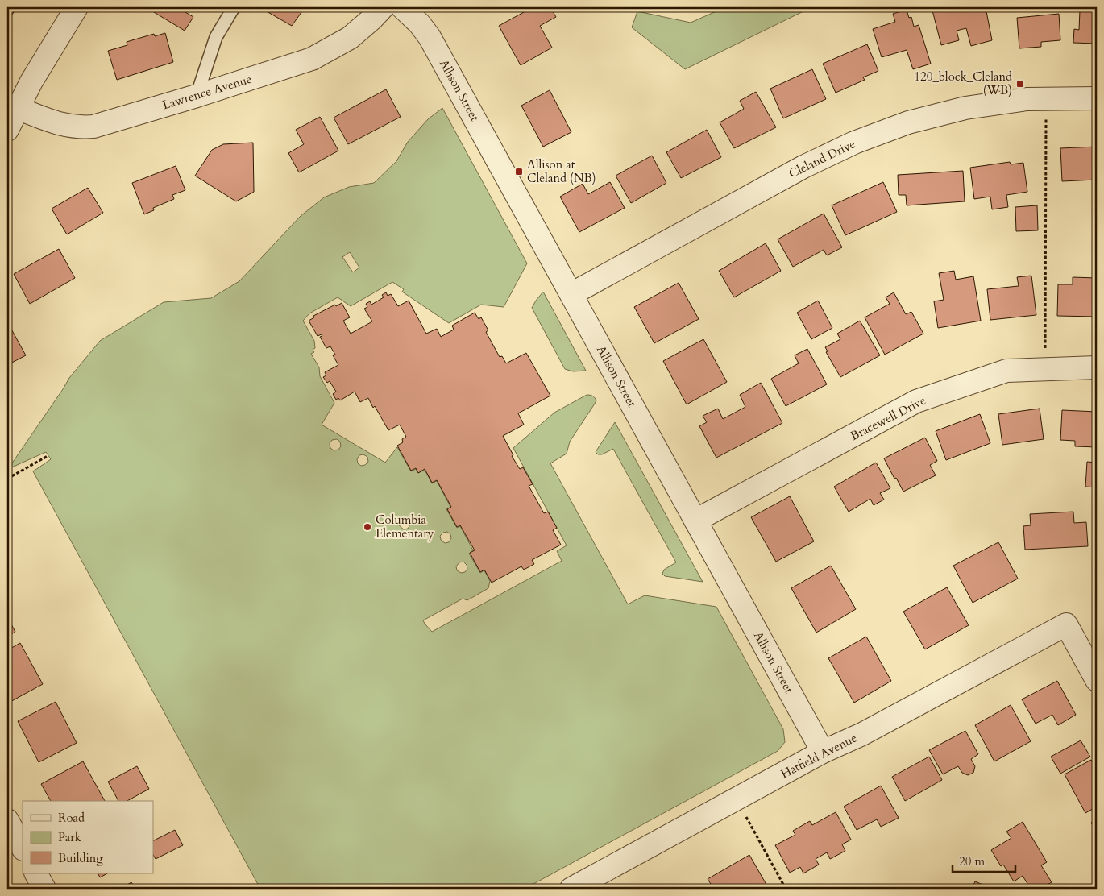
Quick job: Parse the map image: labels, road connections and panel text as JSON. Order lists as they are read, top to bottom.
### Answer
{
  "streets": {
    "street": [
      "Allison Street",
      "Lawrence Avenue",
      "Cleland Drive",
      "Bracewell Drive",
      "Hatfield Avenue"
    ]
  },
  "crossings": [
    ["Allison Street", "Cleland Drive"],
    ["Allison Street", "Bracewell Drive"],
    ["Allison Street", "Hatfield Avenue"]
  ],
  "places": {
    "transit": ["120_block_Cleland (WB)", "Allison at Cleland (NB)"],
    "other": ["Columbia Elementary"]
  },
  "legend": ["Road", "Park", "Building"],
  "scale_bar": "20 m"
}
